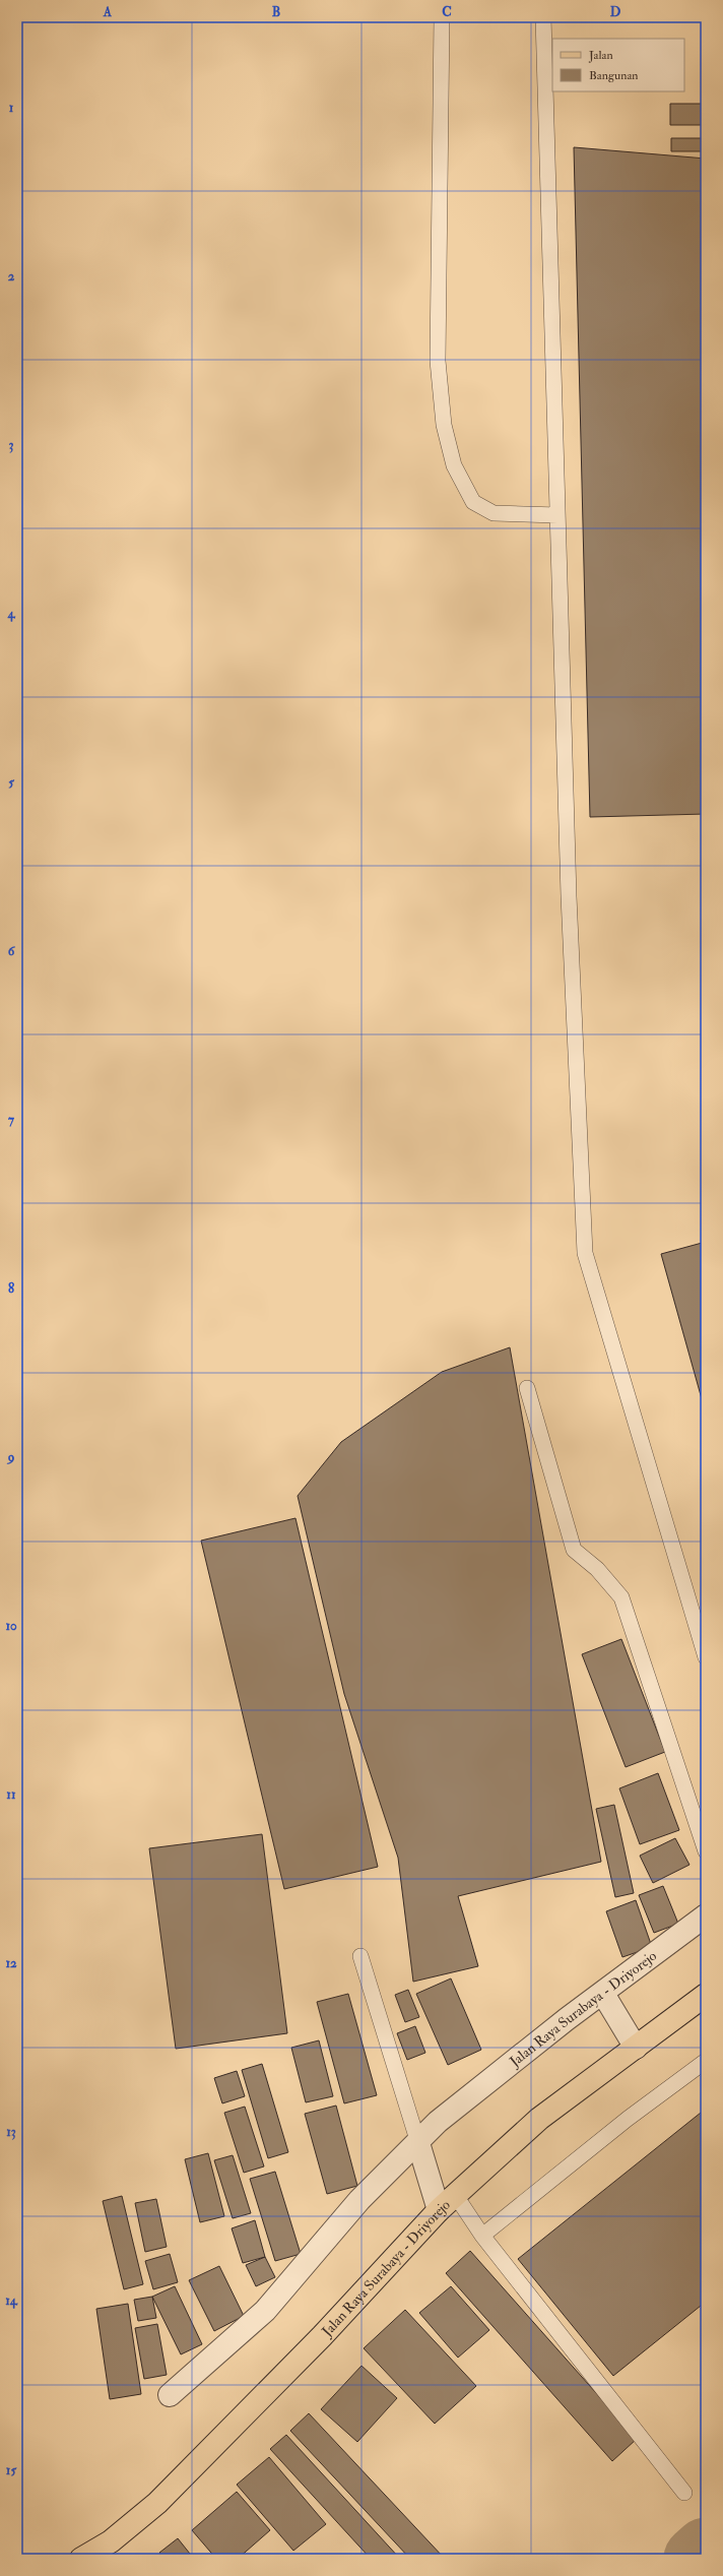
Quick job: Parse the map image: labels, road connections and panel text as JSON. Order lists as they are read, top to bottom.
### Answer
{
  "streets": {
    "main road": ["Jalan Raya Surabaya - Driyorejo"]
  },
  "legend": ["Jalan", "Bangunan"],
  "grid": {
    "columns": [
      "A",
      "B",
      "C",
      "D"
    ],
    "rows": [
      "1",
      "2",
      "3",
      "4",
      "5",
      "6",
      "7",
      "8",
      "9",
      "10",
      "11",
      "12",
      "13",
      "14",
      "15"
    ]
  }
}
